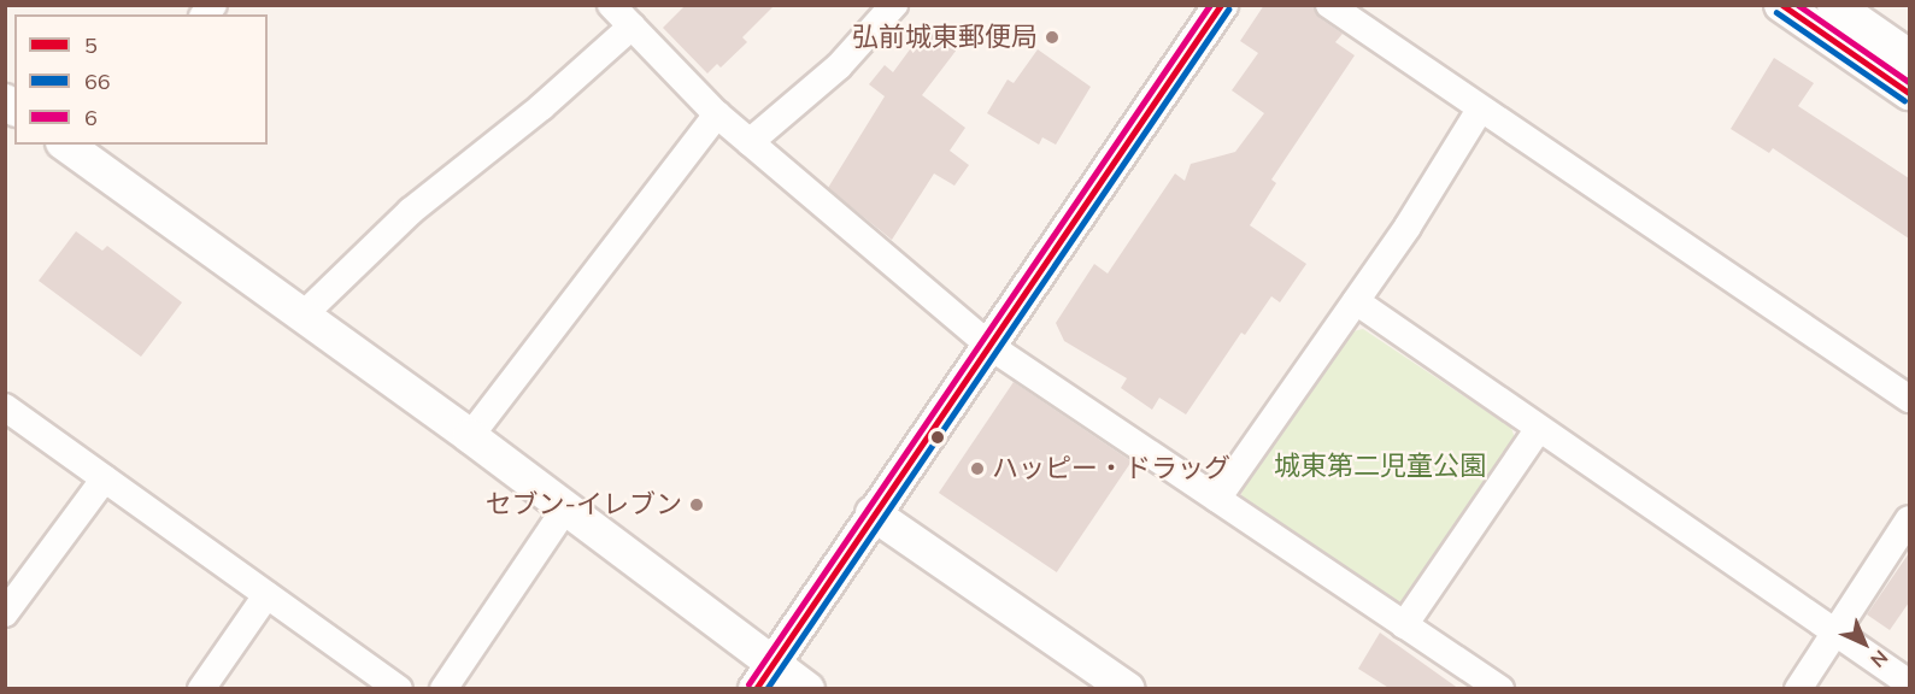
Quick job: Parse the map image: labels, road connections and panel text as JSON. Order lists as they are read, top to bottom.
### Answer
{
  "parks": ["城東第二児童公園"],
  "places": ["弘前城東郵便局", "ハッピー・ドラッグ", "セブン-イレブン"],
  "lines": ["transit line 5", "transit line 6", "transit line 66"],
  "legend": ["5", "66", "6"],
  "north": "bottom right"
}
